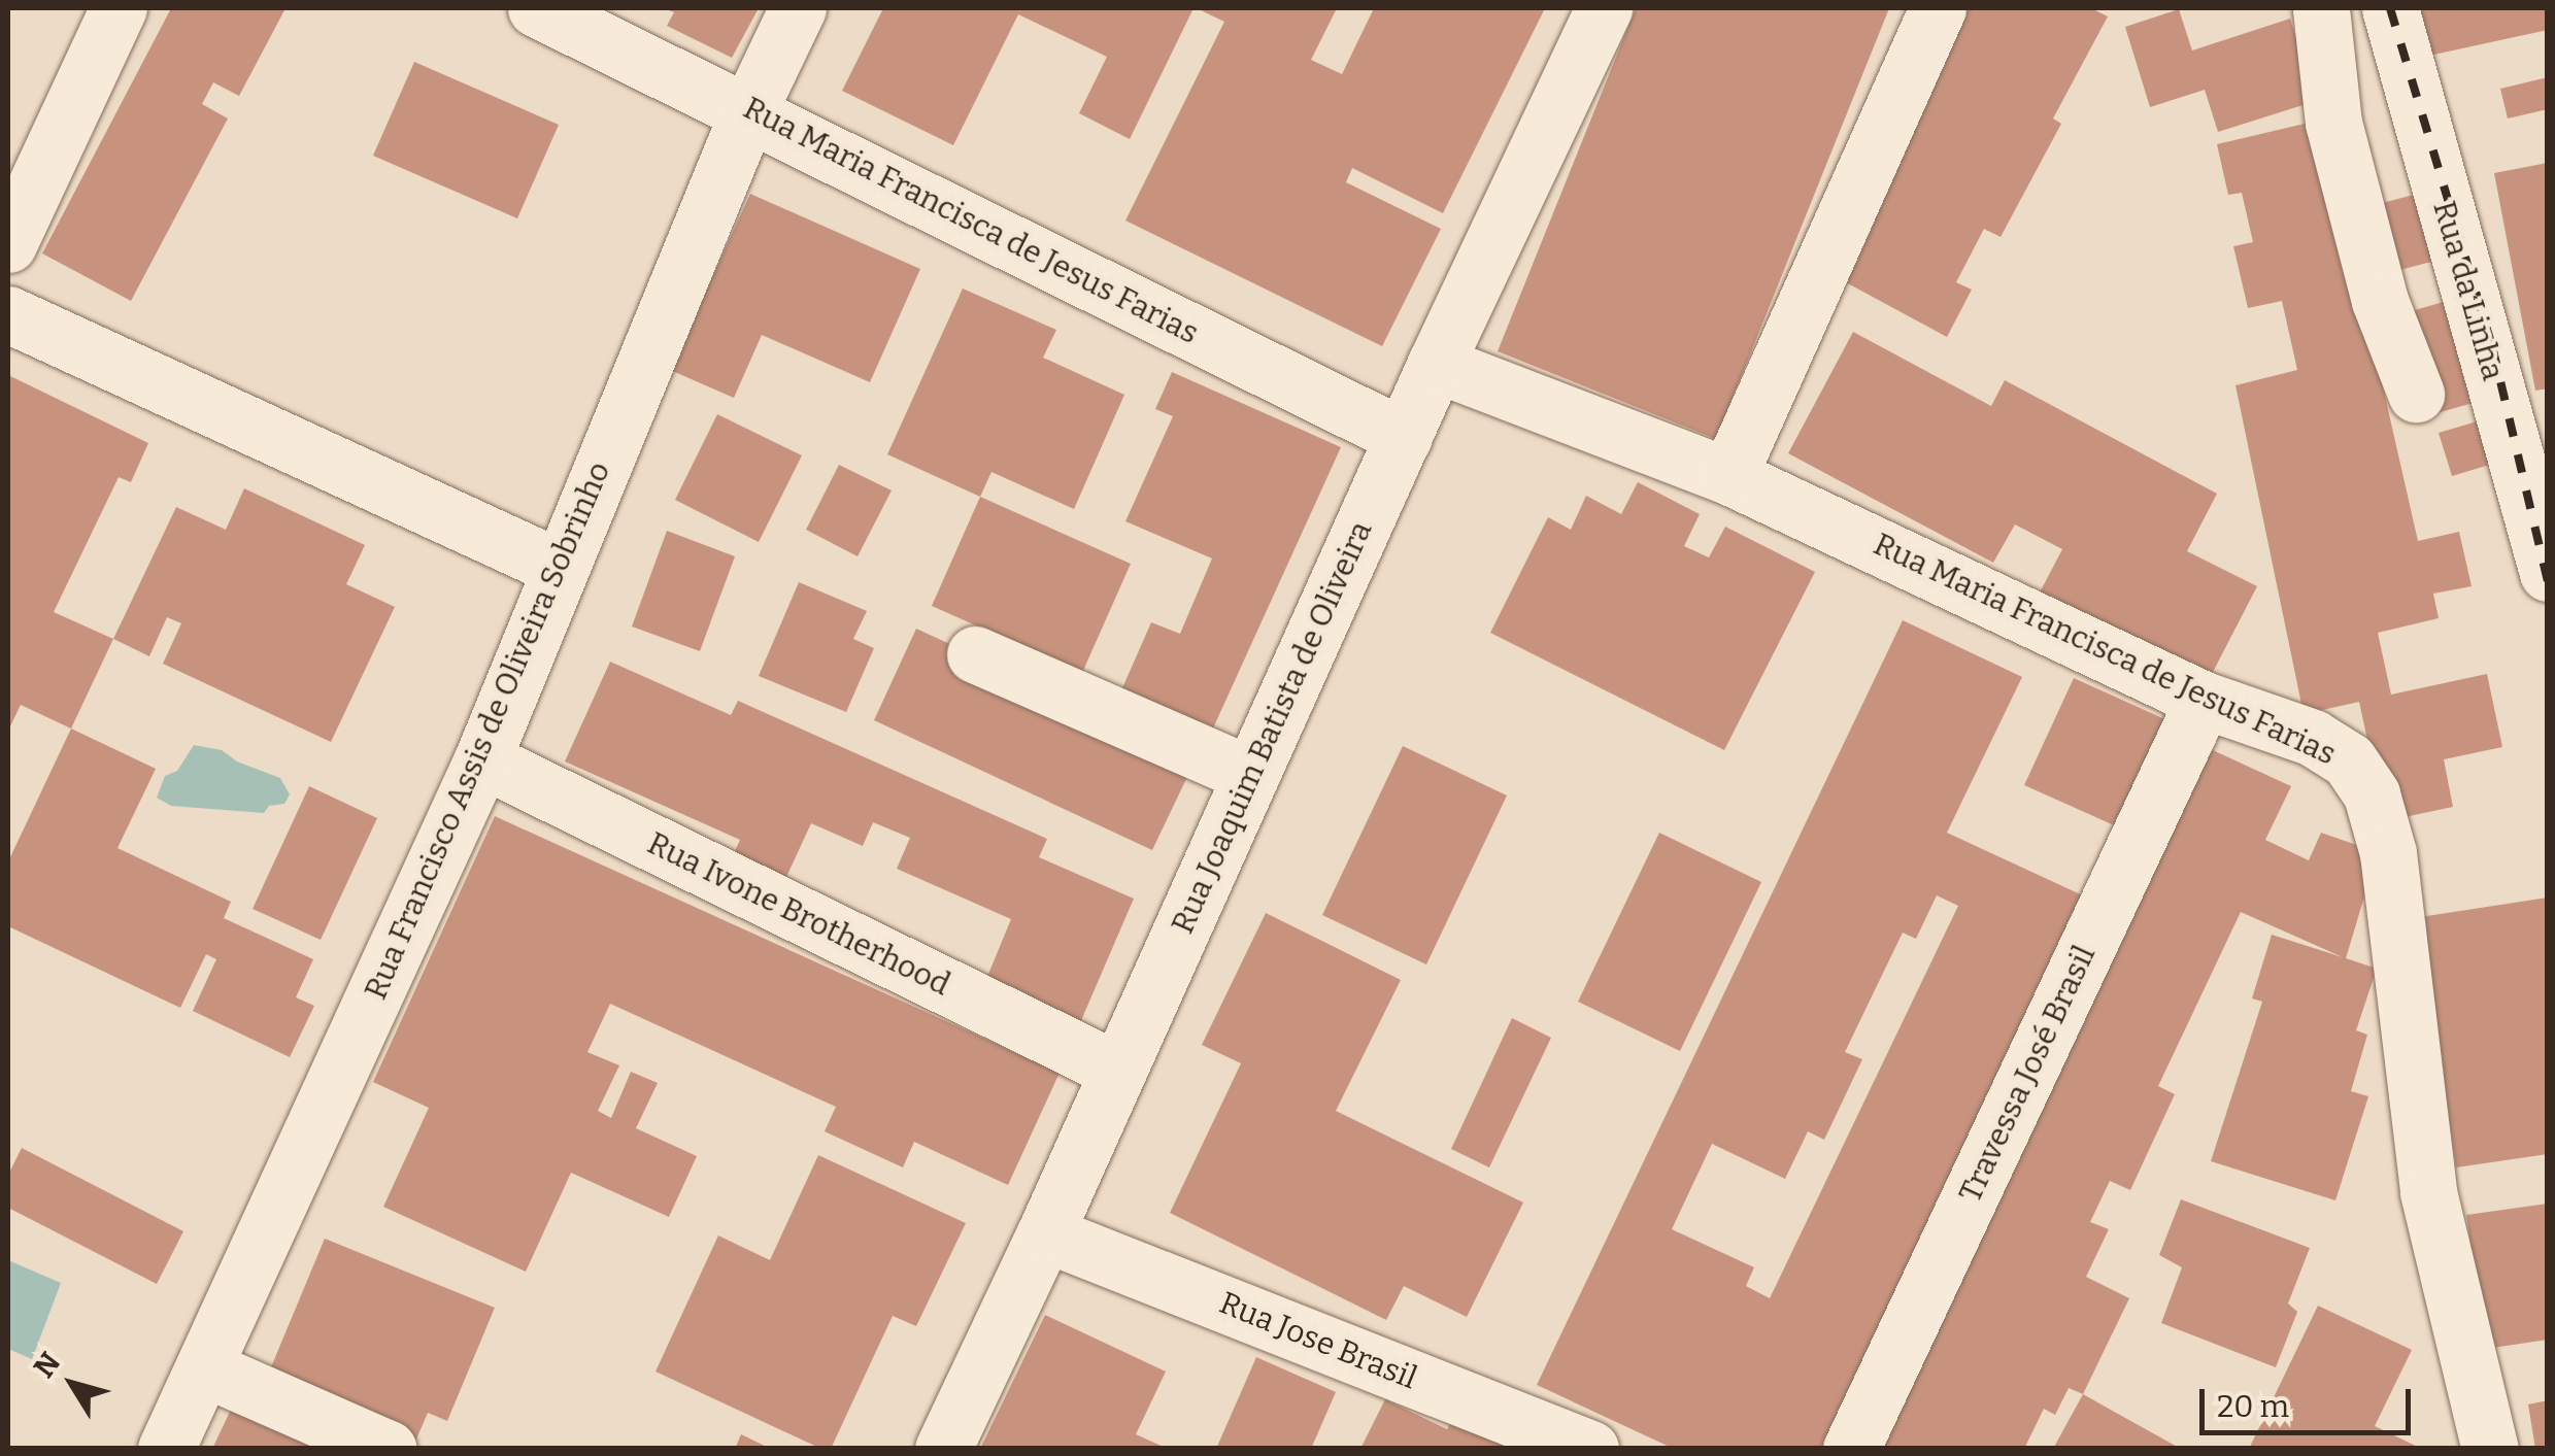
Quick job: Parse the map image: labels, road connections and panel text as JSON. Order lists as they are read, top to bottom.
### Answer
{
  "streets": {
    "street": [
      "Rua Maria Francisca de Jesus Farias",
      "Rua da Linha",
      "Rua Joaquim Batista de Oliveira",
      "Rua Francisco Assis de Oliveira Sobrinho",
      "Rua Ivone Brotherhood",
      "Travessa José Brasil",
      "Rua Jose Brasil"
    ]
  },
  "crossings": [
    ["Rua Maria Francisca de Jesus Farias", "Rua Joaquim Batista de Oliveira"],
    ["Rua Maria Francisca de Jesus Farias", "Rua Francisco Assis de Oliveira Sobrinho"],
    ["Rua Maria Francisca de Jesus Farias", "Travessa José Brasil"],
    ["Rua Joaquim Batista de Oliveira", "Rua Ivone Brotherhood"],
    ["Rua Joaquim Batista de Oliveira", "Rua Jose Brasil"],
    ["Rua Francisco Assis de Oliveira Sobrinho", "Rua Ivone Brotherhood"]
  ],
  "scale_bar": "20 m",
  "north": "top left"
}
